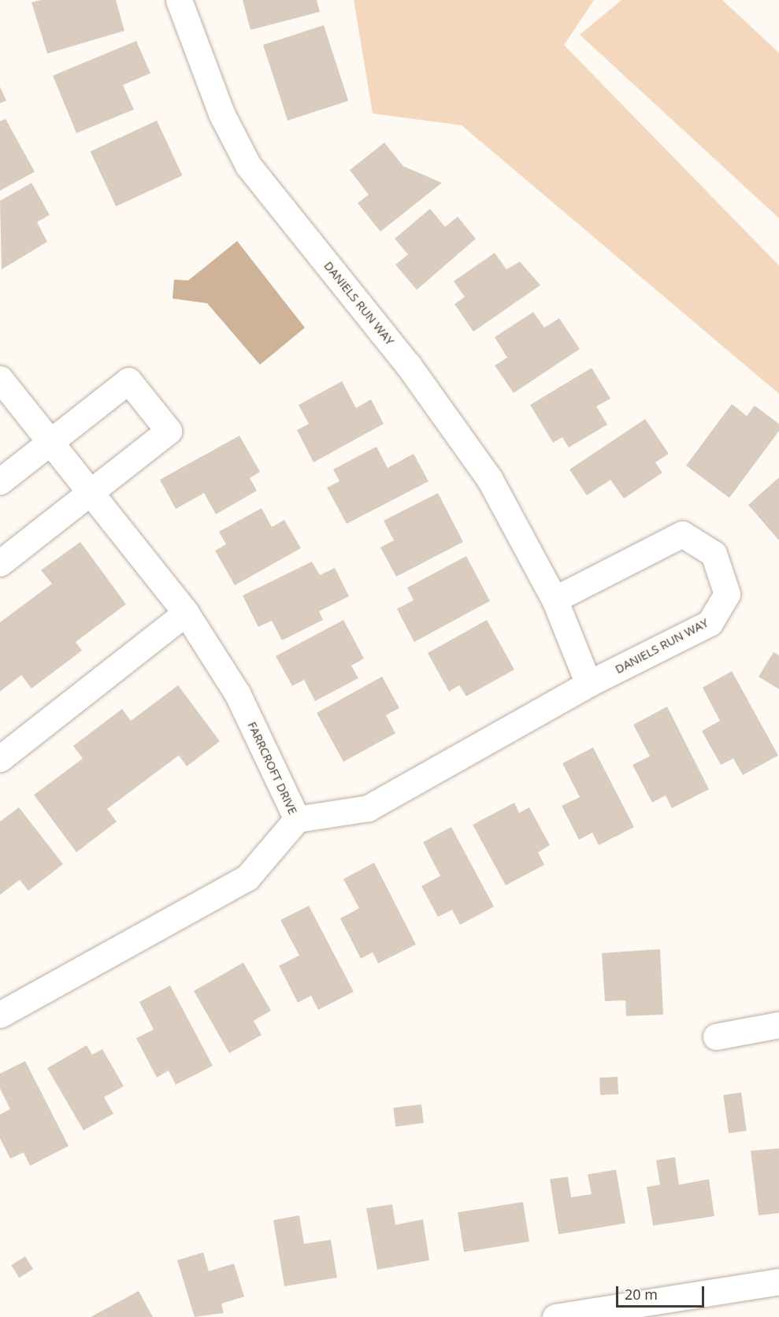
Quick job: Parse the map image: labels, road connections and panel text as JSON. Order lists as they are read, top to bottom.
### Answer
{
  "streets": {
    "street": ["DANIELS RUN WAY", "FARRCROFT DRIVE"]
  },
  "crossings": [
    ["DANIELS RUN WAY", "FARRCROFT DRIVE"]
  ],
  "scale_bar": "20 m"
}
